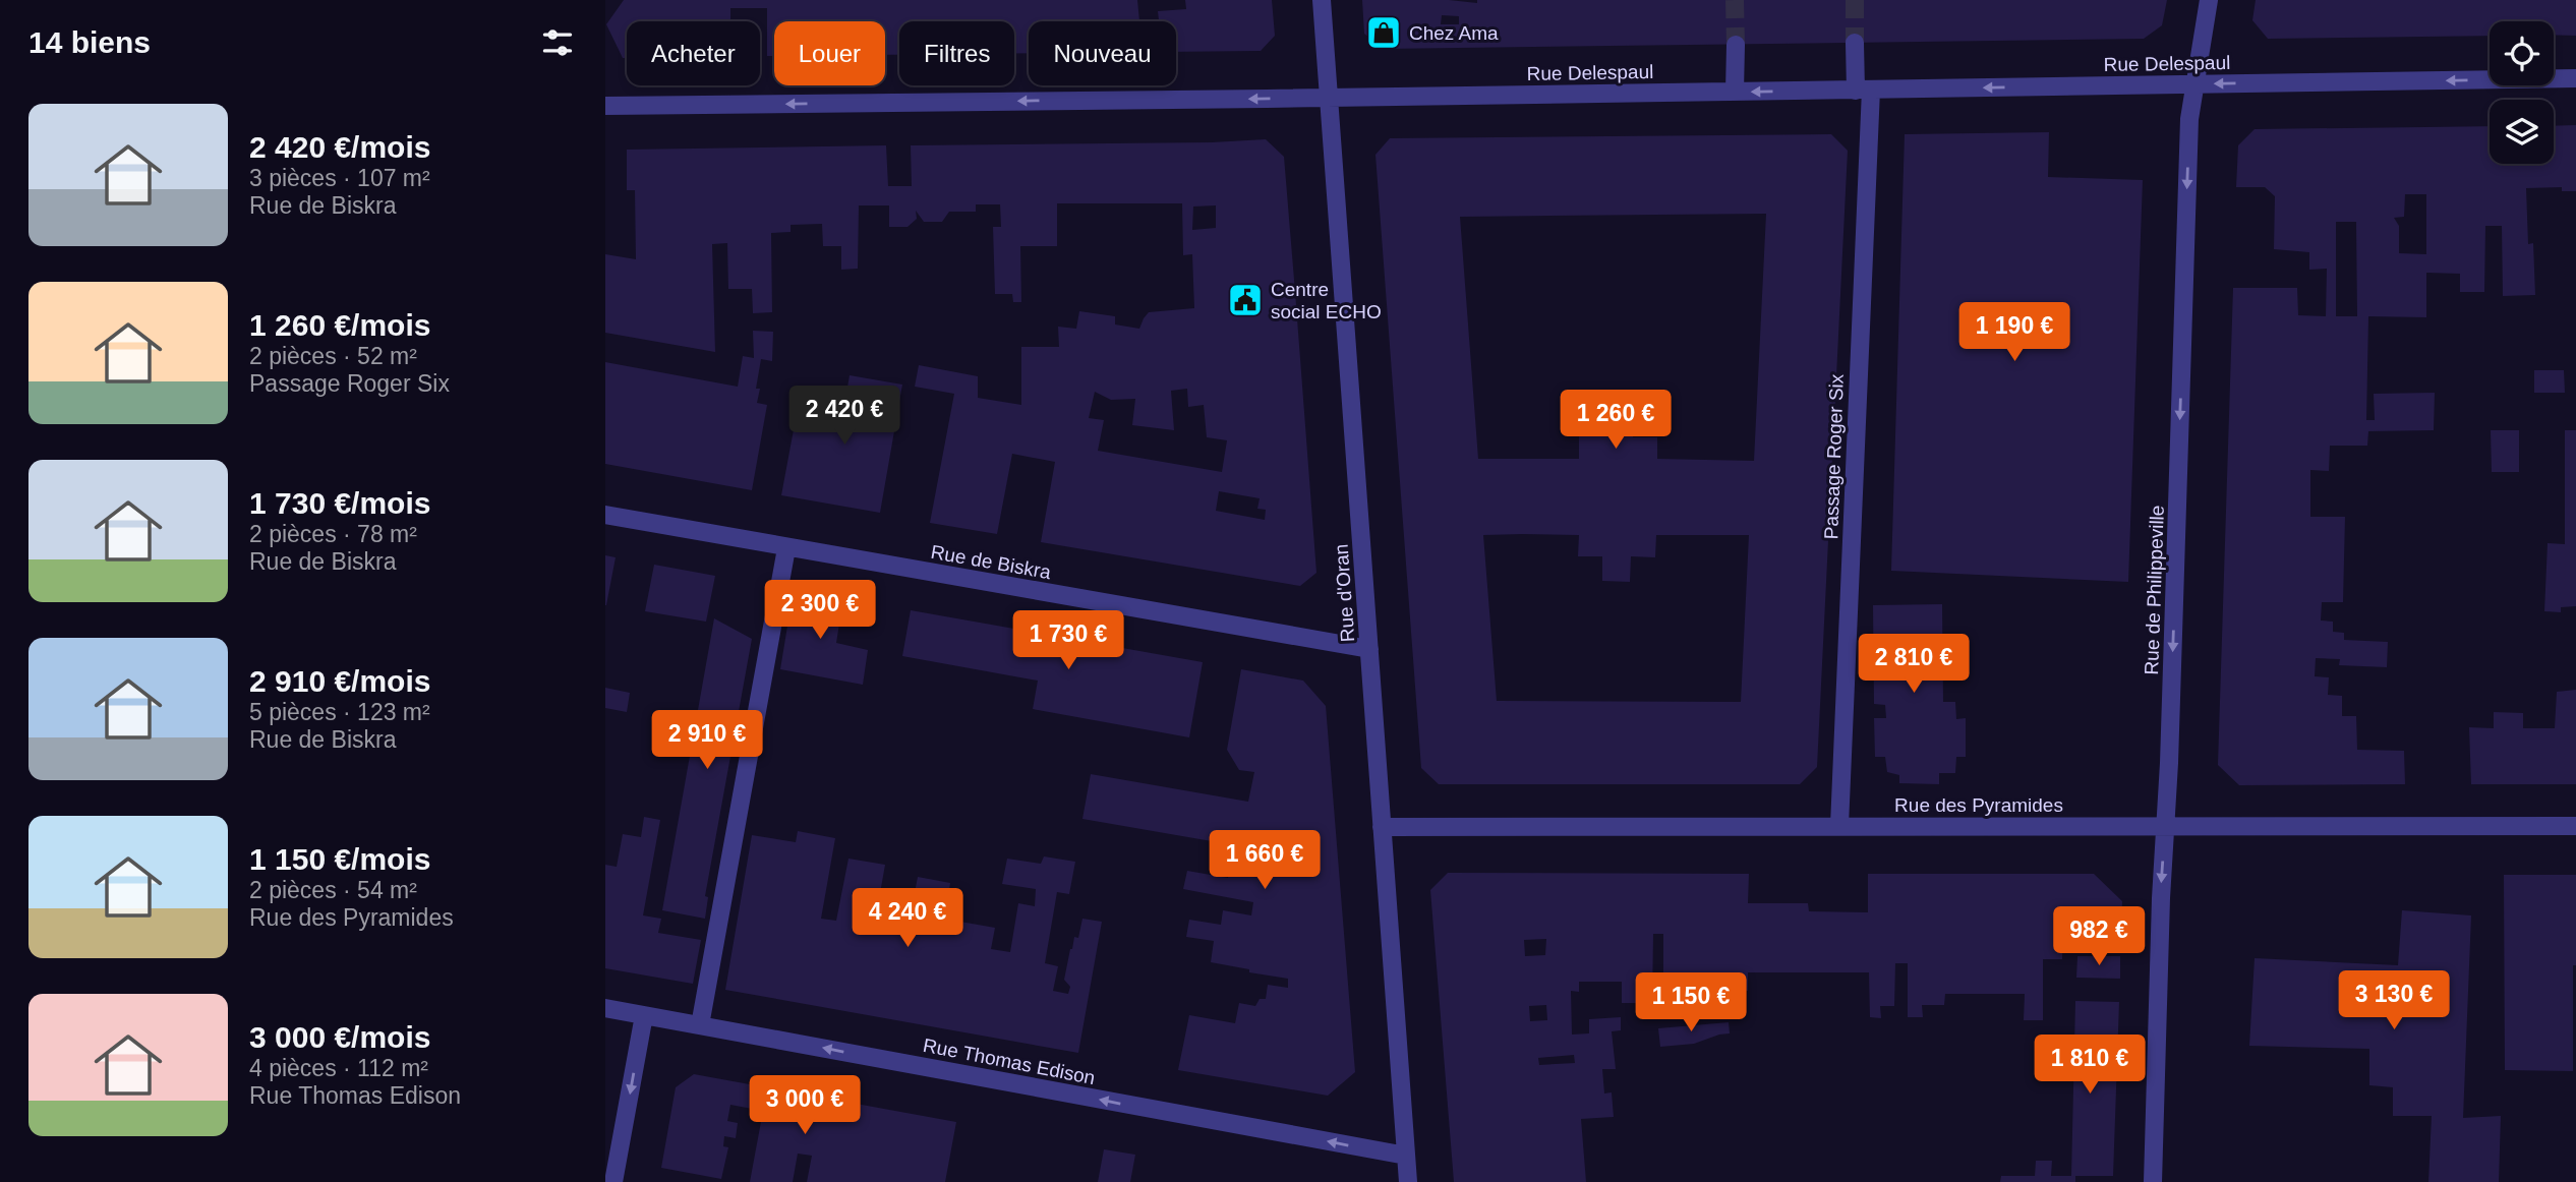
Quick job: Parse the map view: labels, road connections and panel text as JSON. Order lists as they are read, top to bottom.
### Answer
{
  "streets": {
    "street": [
      "Rue Delespaul",
      "Passage Roger Six",
      "Rue de Biskra",
      "Rue de Philippeville",
      "Rue d'Oran",
      "Rue des Pyramides",
      "Rue Thomas Edison"
    ]
  },
  "crossings": [
    ["Rue Delespaul", "Passage Roger Six"],
    ["Rue Delespaul", "Rue de Philippeville"],
    ["Rue Delespaul", "Rue d'Oran"],
    ["Passage Roger Six", "Rue des Pyramides"],
    ["Rue de Biskra", "Rue d'Oran"],
    ["Rue de Philippeville", "Rue des Pyramides"],
    ["Rue d'Oran", "Rue des Pyramides"],
    ["Rue d'Oran", "Rue Thomas Edison"]
  ],
  "one_way": ["Rue Delespaul", "Rue de Philippeville", "Rue Thomas Edison"],
  "places": {
    "shop": ["Chez Ama"],
    "public building": ["Centre social ECHO"]
  },
  "page": {
    "heading": "14 biens",
    "chip": [
      "Acheter",
      "Louer",
      "Filtres",
      "Nouveau"
    ],
    "list": [
      {
        "name": "2 420 €/mois",
        "note": "3 pièces · 107 m² · Rue de Biskra"
      },
      {
        "name": "1 260 €/mois",
        "note": "2 pièces · 52 m² · Passage Roger Six"
      },
      {
        "name": "1 730 €/mois",
        "note": "2 pièces · 78 m² · Rue de Biskra"
      },
      {
        "name": "2 910 €/mois",
        "note": "5 pièces · 123 m² · Rue de Biskra"
      },
      {
        "name": "1 150 €/mois",
        "note": "2 pièces · 54 m² · Rue des Pyramides"
      },
      {
        "name": "3 000 €/mois",
        "note": "4 pièces · 112 m² · Rue Thomas Edison"
      }
    ],
    "price": [
      "1 190 €",
      "2 420 €",
      "1 260 €",
      "2 300 €",
      "1 730 €",
      "2 810 €",
      "2 910 €",
      "1 660 €",
      "4 240 €",
      "982 €",
      "3 130 €",
      "1 150 €",
      "1 810 €",
      "3 000 €"
    ]
  }
}
